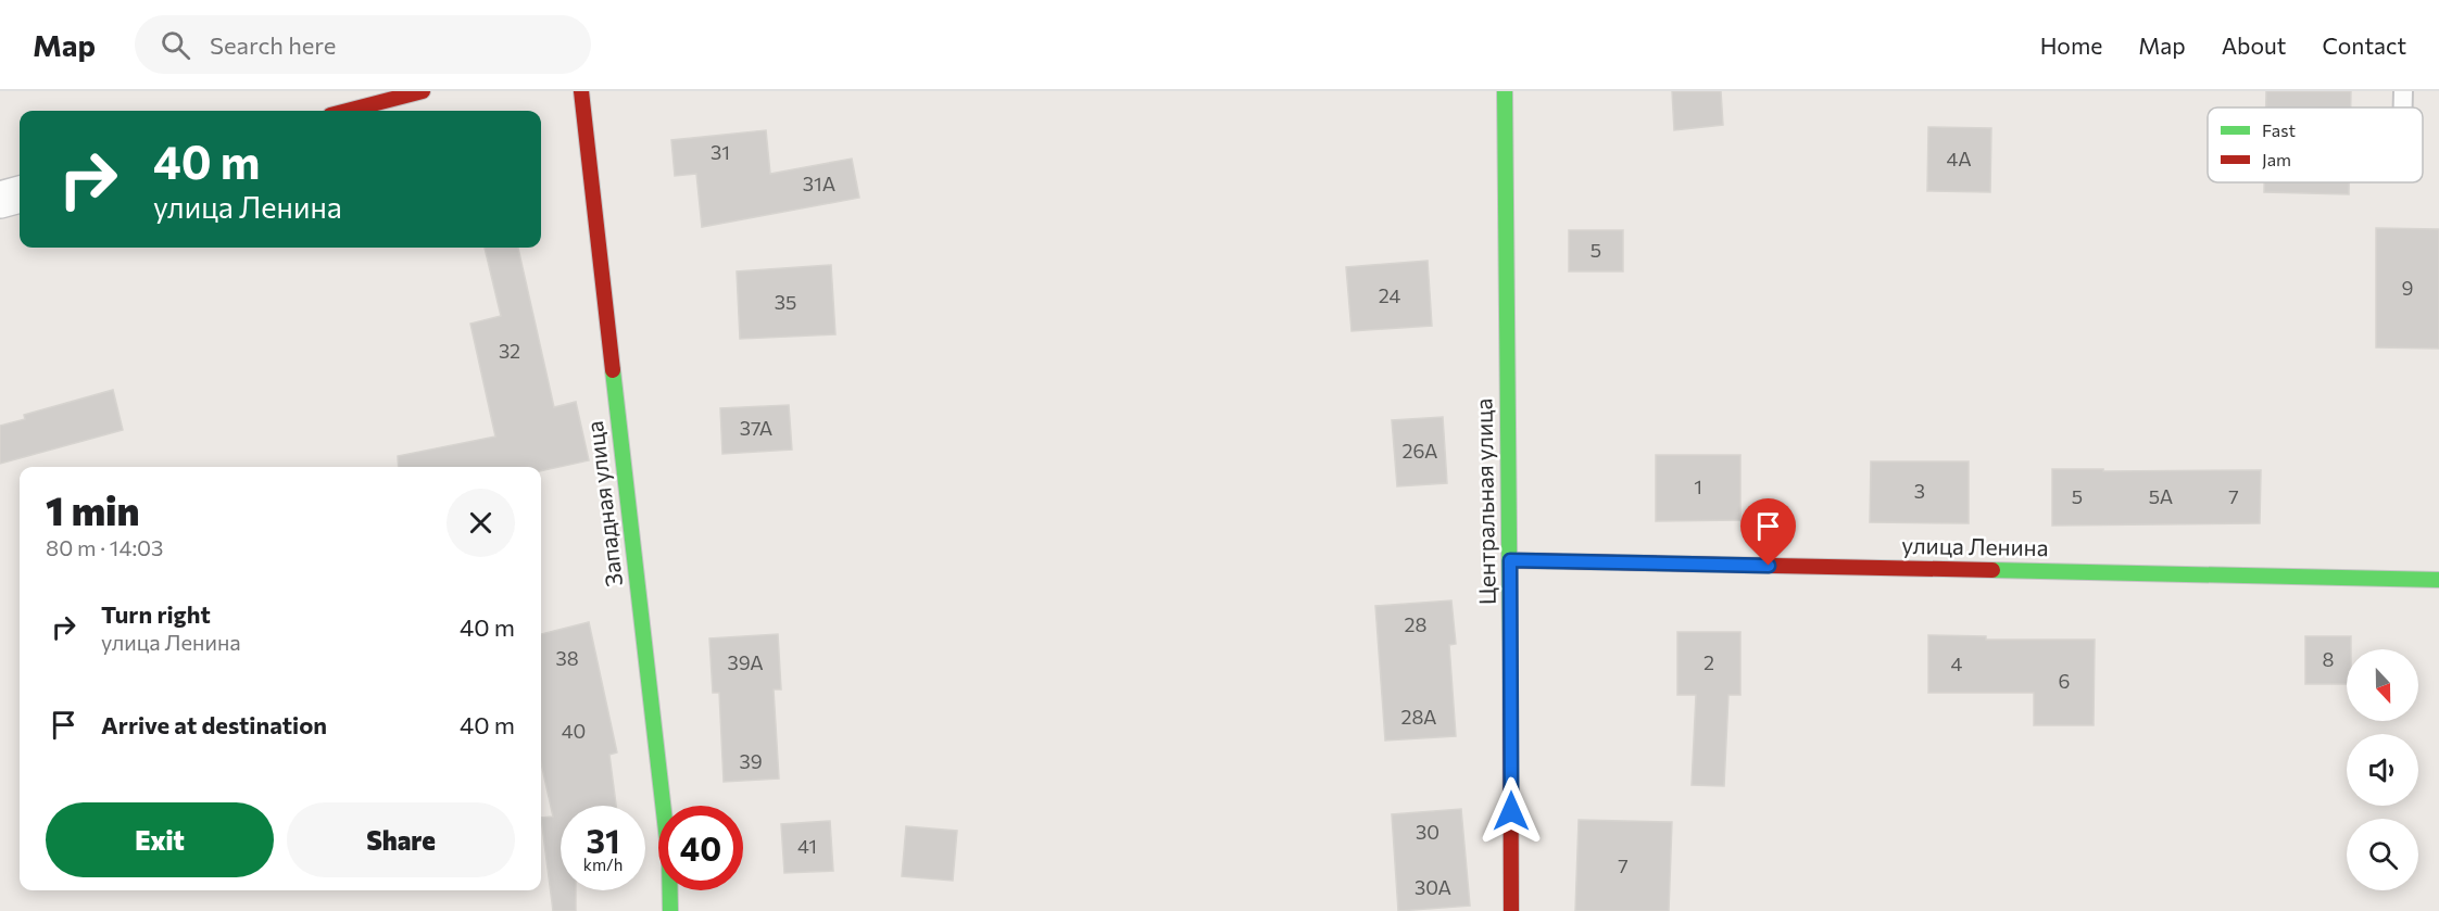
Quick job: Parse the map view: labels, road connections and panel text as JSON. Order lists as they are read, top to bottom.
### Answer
{
  "streets": {
    "street": ["Центральная улица", "Западная улица", "улица Ленина"]
  },
  "crossings": [
    ["Центральная улица", "улица Ленина"]
  ],
  "house_numbers": [
    "31",
    "4А",
    "31А",
    "5",
    "9",
    "24",
    "35",
    "32",
    "37А",
    "26А",
    "1",
    "3",
    "5",
    "5А",
    "7",
    "28",
    "38",
    "8",
    "39А",
    "2",
    "4",
    "6",
    "28А",
    "40",
    "39",
    "30",
    "41",
    "7",
    "30А"
  ],
  "legend": ["Fast", "Jam"],
  "north": "bottom",
  "page": {
    "header": "Map",
    "search": "Search here",
    "nav": [
      "Home",
      "Map",
      "About",
      "Contact"
    ],
    "turn": ["40 m", "улица Ленина"],
    "heading": ["1 min", "80 m · 14:03"],
    "list": [
      {
        "name": "Turn right",
        "note": "улица Ленина",
        "value": "40 m"
      },
      {
        "name": "Arrive at destination",
        "value": "40 m"
      }
    ],
    "buttons": ["Exit", "Share"],
    "speed": "31 km/h",
    "limit": "40"
  }
}
